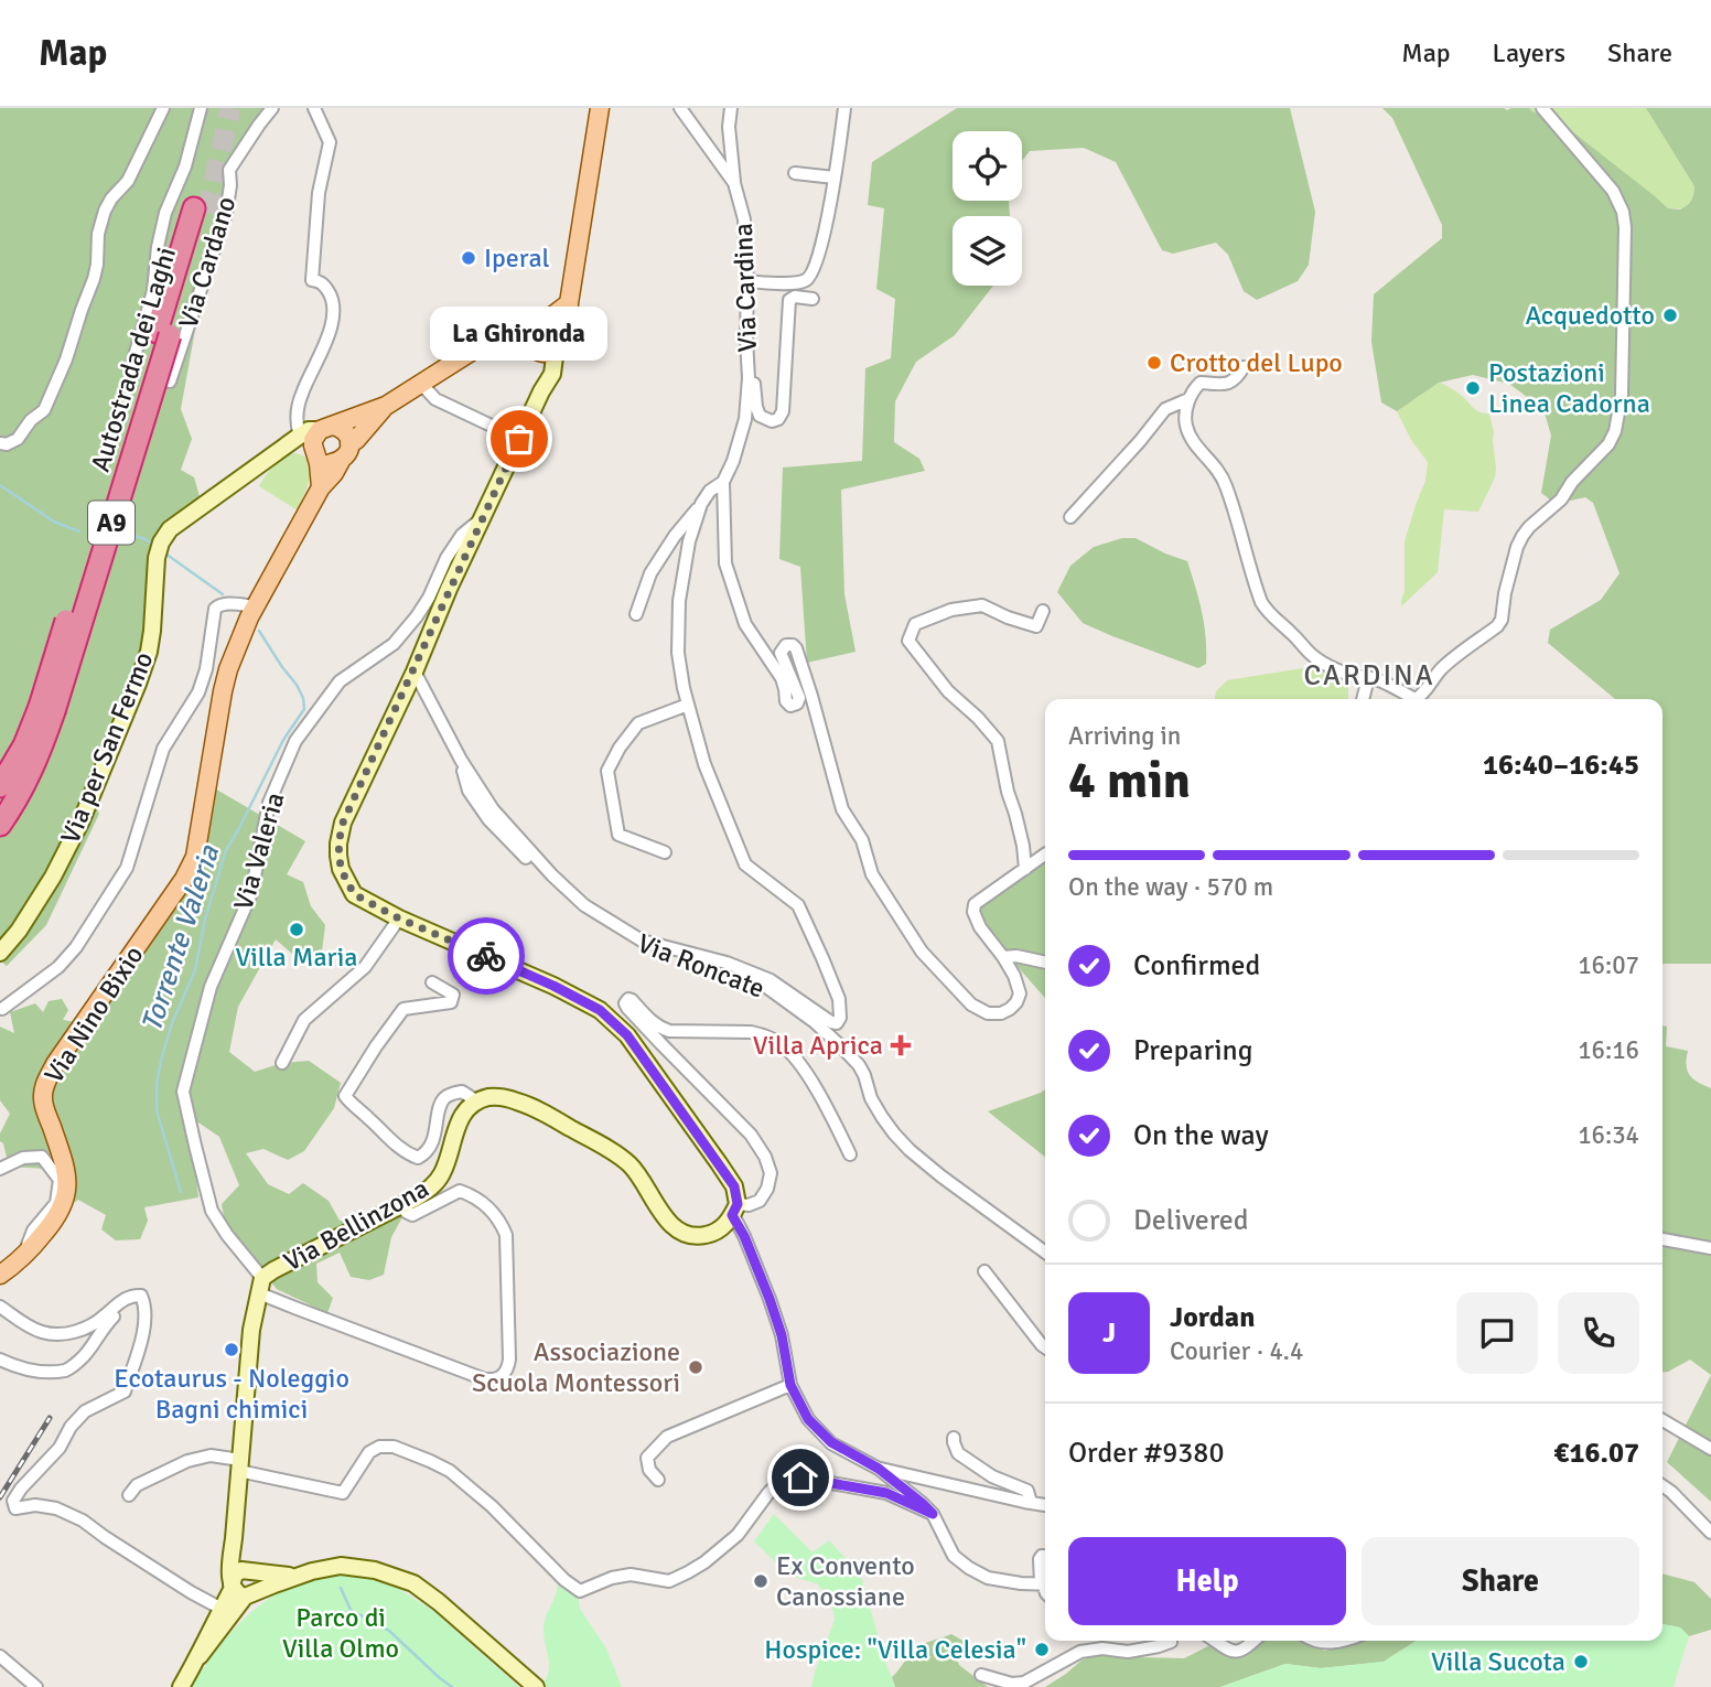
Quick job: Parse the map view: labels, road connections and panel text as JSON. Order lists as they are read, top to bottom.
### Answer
{
  "streets": {
    "highway": ["Autostrada dei Laghi", "A9"],
    "main road": ["Via Nino Bixio"],
    "street": [
      "Via Cardano",
      "Via Cardina",
      "Via per San Fermo",
      "Via Valeria",
      "Via Roncate",
      "Via Bellinzona"
    ]
  },
  "crossings": [
    ["Via per San Fermo", "Via Nino Bixio"],
    ["Via Valeria", "Via Bellinzona"]
  ],
  "districts": ["CARDINA"],
  "water": ["Torrente Valeria"],
  "parks": ["Parco di Villa Olmo"],
  "places": {
    "other": [
      "Iperal",
      "Acquedotto",
      "Crotto del Lupo",
      "Postazioni Linea Cadorna",
      "La Ghironda",
      "Villa Maria",
      "Ecotaurus - Noleggio Bagni chimici",
      "Associazione Scuola Montessori",
      "Ex Convento Canossiane",
      "Hospice: \"Villa Celesia\"",
      "Villa Sucota"
    ],
    "health": ["Villa Aprica"]
  },
  "page": {
    "header": "Map",
    "nav": ["Map", "Layers", "Share"],
    "bubble": "La Ghironda",
    "heading": ["4 min", "Arriving in", "16:40–16:45"],
    "panel": [
      "Jordan",
      "Courier · 4.4",
      "Order #9380",
      "€16.07"
    ],
    "bar": "On the way · 570 m",
    "list": [
      ["Confirmed", "16:07"],
      ["Preparing", "16:16"],
      ["On the way", "16:34"],
      "Delivered"
    ],
    "round": "J",
    "buttons": ["Help", "Share"]
  }
}
